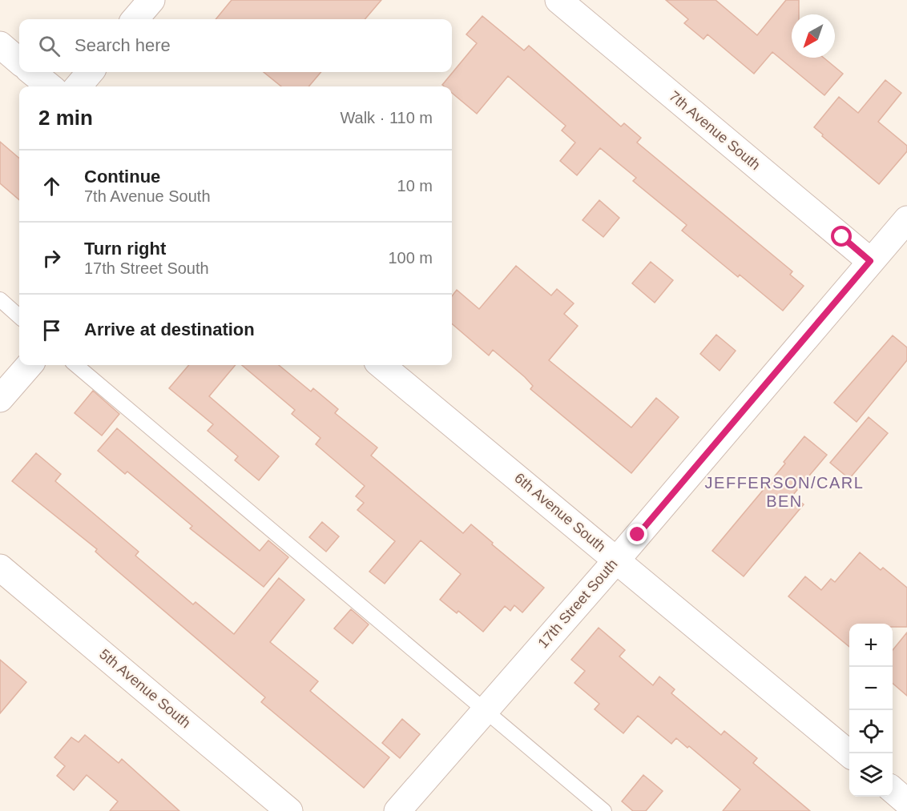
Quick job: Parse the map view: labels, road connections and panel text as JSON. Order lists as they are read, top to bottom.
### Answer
{
  "streets": {
    "street": [
      "7th Avenue South",
      "6th Avenue South",
      "17th Street South",
      "5th Avenue South"
    ]
  },
  "crossings": [
    ["7th Avenue South", "17th Street South"],
    ["6th Avenue South", "17th Street South"]
  ],
  "districts": ["JEFFERSON/CARL BEN"],
  "north": "bottom left",
  "page": {
    "search": "Search here",
    "heading": ["2 min", "Walk · 110 m"],
    "list": [
      ["Continue", "7th Avenue South", "10 m"],
      ["Turn right", "17th Street South", "100 m"],
      "Arrive at destination"
    ],
    "map_buttons": ["+", "−"]
  }
}
